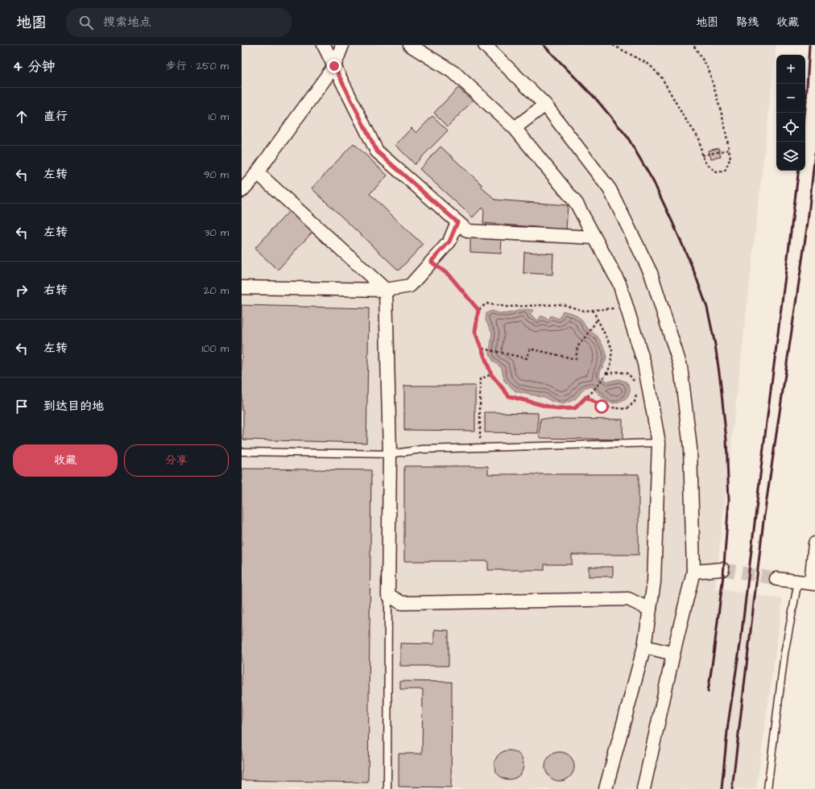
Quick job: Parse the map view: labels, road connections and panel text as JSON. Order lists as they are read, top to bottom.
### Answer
{
  "page": {
    "header": "地图",
    "search": "搜索地点",
    "nav": ["地图", "路线", "收藏"],
    "heading": ["4 分钟", "步行 · 250 m"],
    "map_buttons": ["+", "−"],
    "list": [
      ["直行", "10 m"],
      ["左转", "90 m"],
      ["左转", "30 m"],
      ["右转", "20 m"],
      ["左转", "100 m"],
      "到达目的地"
    ],
    "buttons": ["收藏", "分享"]
  }
}
